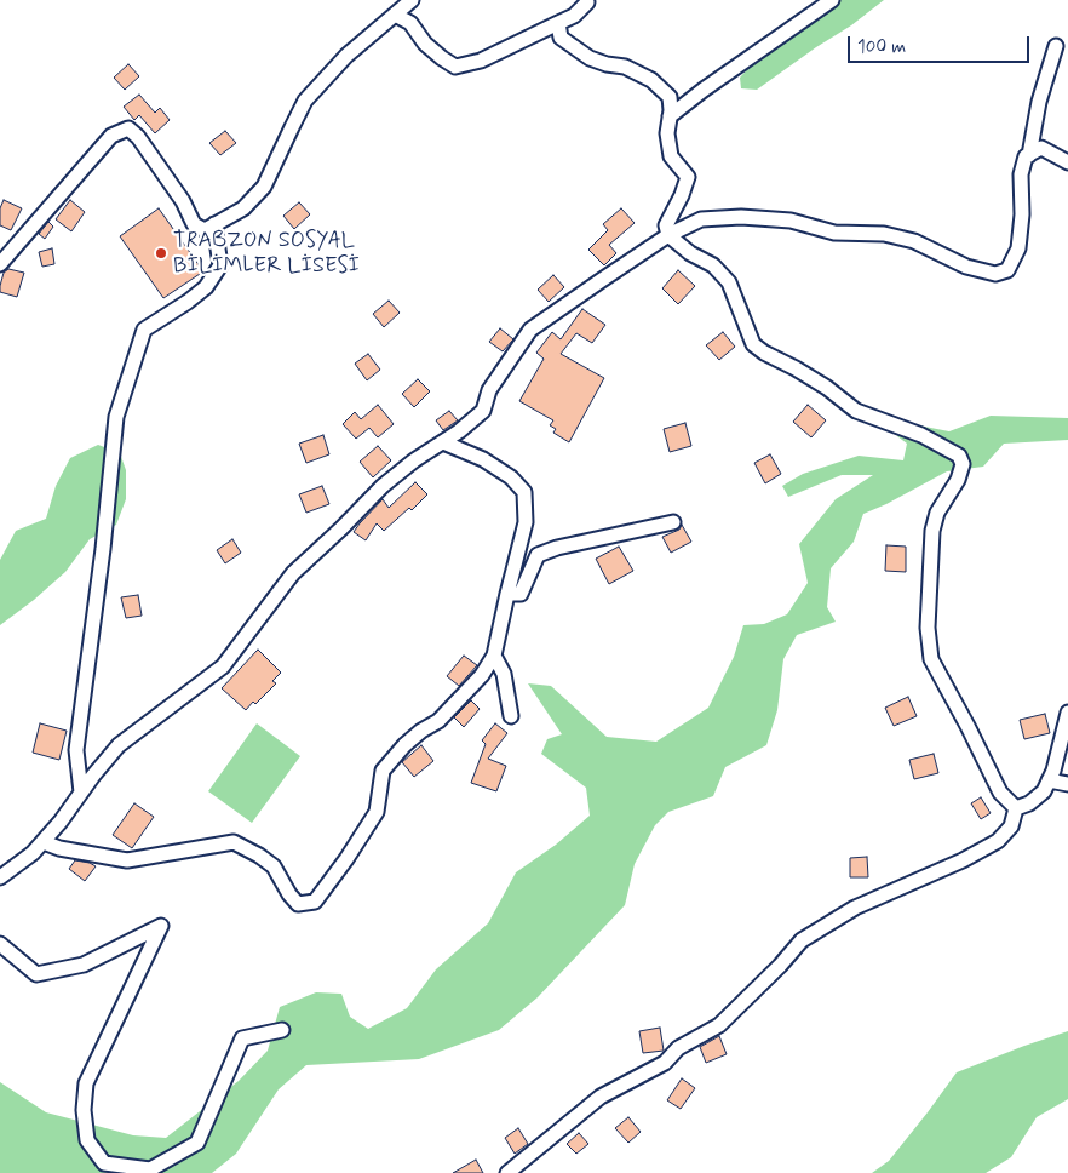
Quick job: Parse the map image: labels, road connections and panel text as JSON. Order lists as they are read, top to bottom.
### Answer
{
  "places": ["TRABZON SOSYAL BİLİMLER LİSESİ"],
  "scale_bar": "100 m"
}
